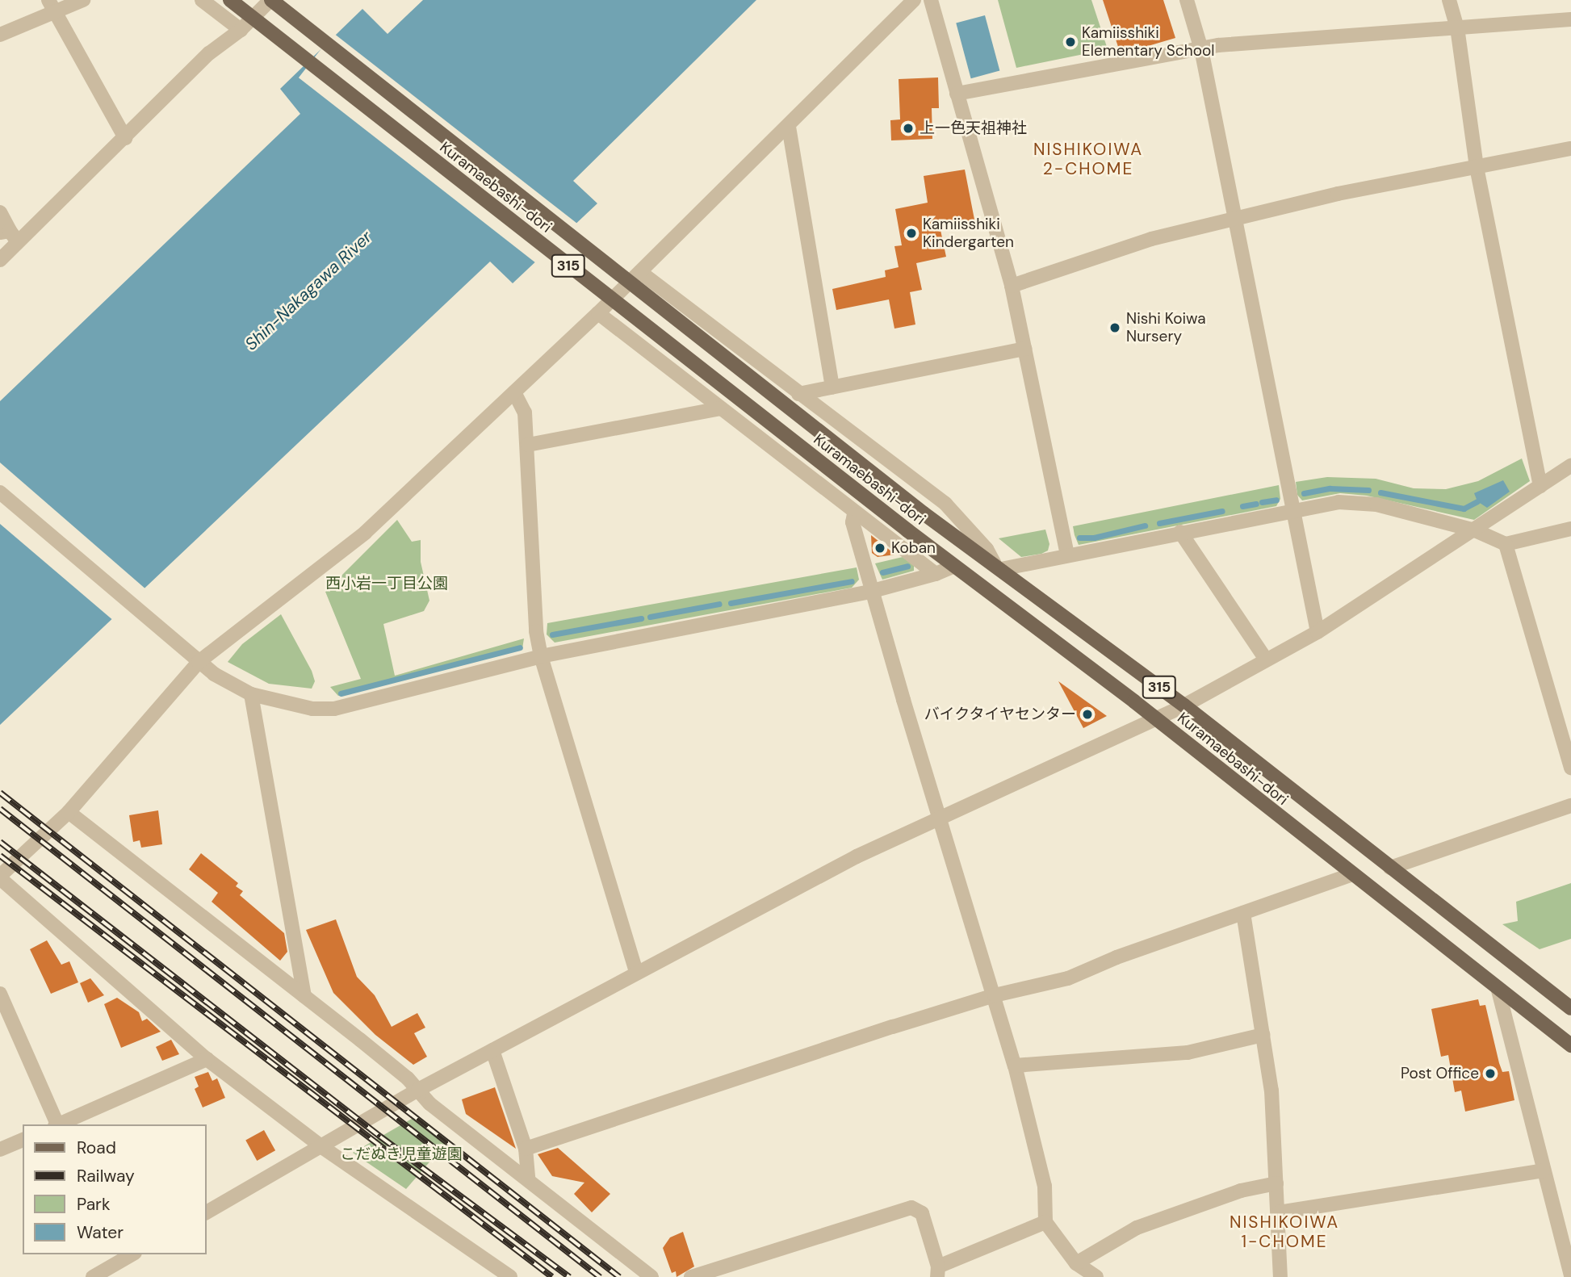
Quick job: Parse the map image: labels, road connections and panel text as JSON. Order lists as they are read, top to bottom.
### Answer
{
  "streets": {
    "main road": ["Kuramaebashi-dori", "315"]
  },
  "districts": ["NISHIKOIWA 2-CHOME", "NISHIKOIWA 1-CHOME"],
  "water": ["Shin-Nakagawa River"],
  "parks": ["西小岩一丁目公園", "こだぬき児童遊園"],
  "places": [
    "Kamiisshiki Elementary School",
    "上一色天祖神社",
    "Kamiisshiki Kindergarten",
    "Nishi Koiwa Nursery",
    "Koban",
    "バイクタイヤセンター",
    "Post Office"
  ],
  "legend": [
    "Road",
    "Railway",
    "Park",
    "Water"
  ]
}
